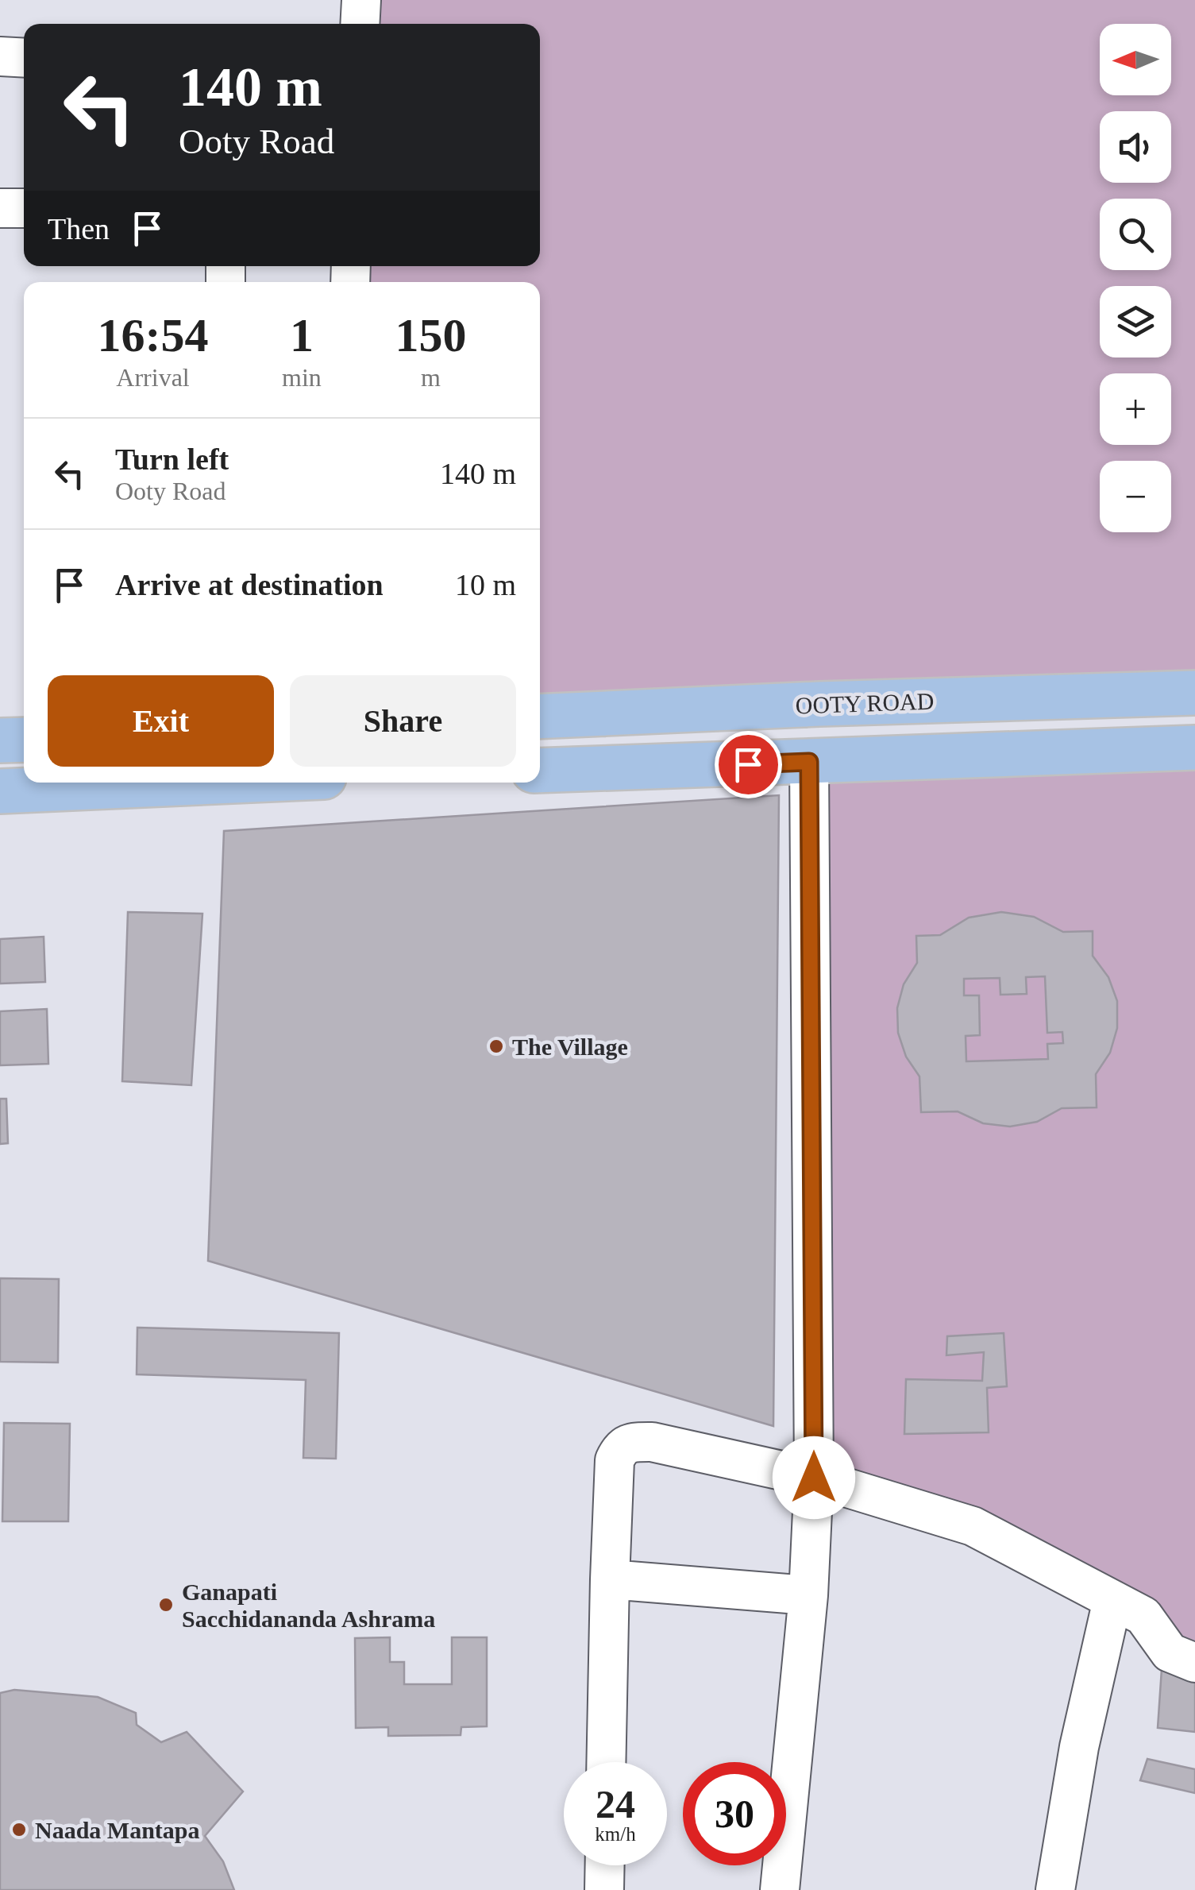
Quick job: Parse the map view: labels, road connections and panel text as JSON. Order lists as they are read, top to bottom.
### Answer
{
  "streets": {
    "main road": ["OOTY ROAD"]
  },
  "places": ["The Village", "Ganapati Sacchidananda Ashrama", "Naada Mantapa"],
  "north": "left",
  "page": {
    "map_buttons": ["+", "−"],
    "turn": ["140 m", "Ooty Road"],
    "then": "Then",
    "eta": [
      "16:54",
      "Arrival",
      "1",
      "min",
      "150",
      "m"
    ],
    "list": [
      {
        "name": "Turn left",
        "note": "Ooty Road",
        "value": "140 m"
      },
      {
        "name": "Arrive at destination",
        "value": "10 m"
      }
    ],
    "buttons": ["Exit", "Share"],
    "speed": "24 km/h",
    "limit": "30"
  }
}
